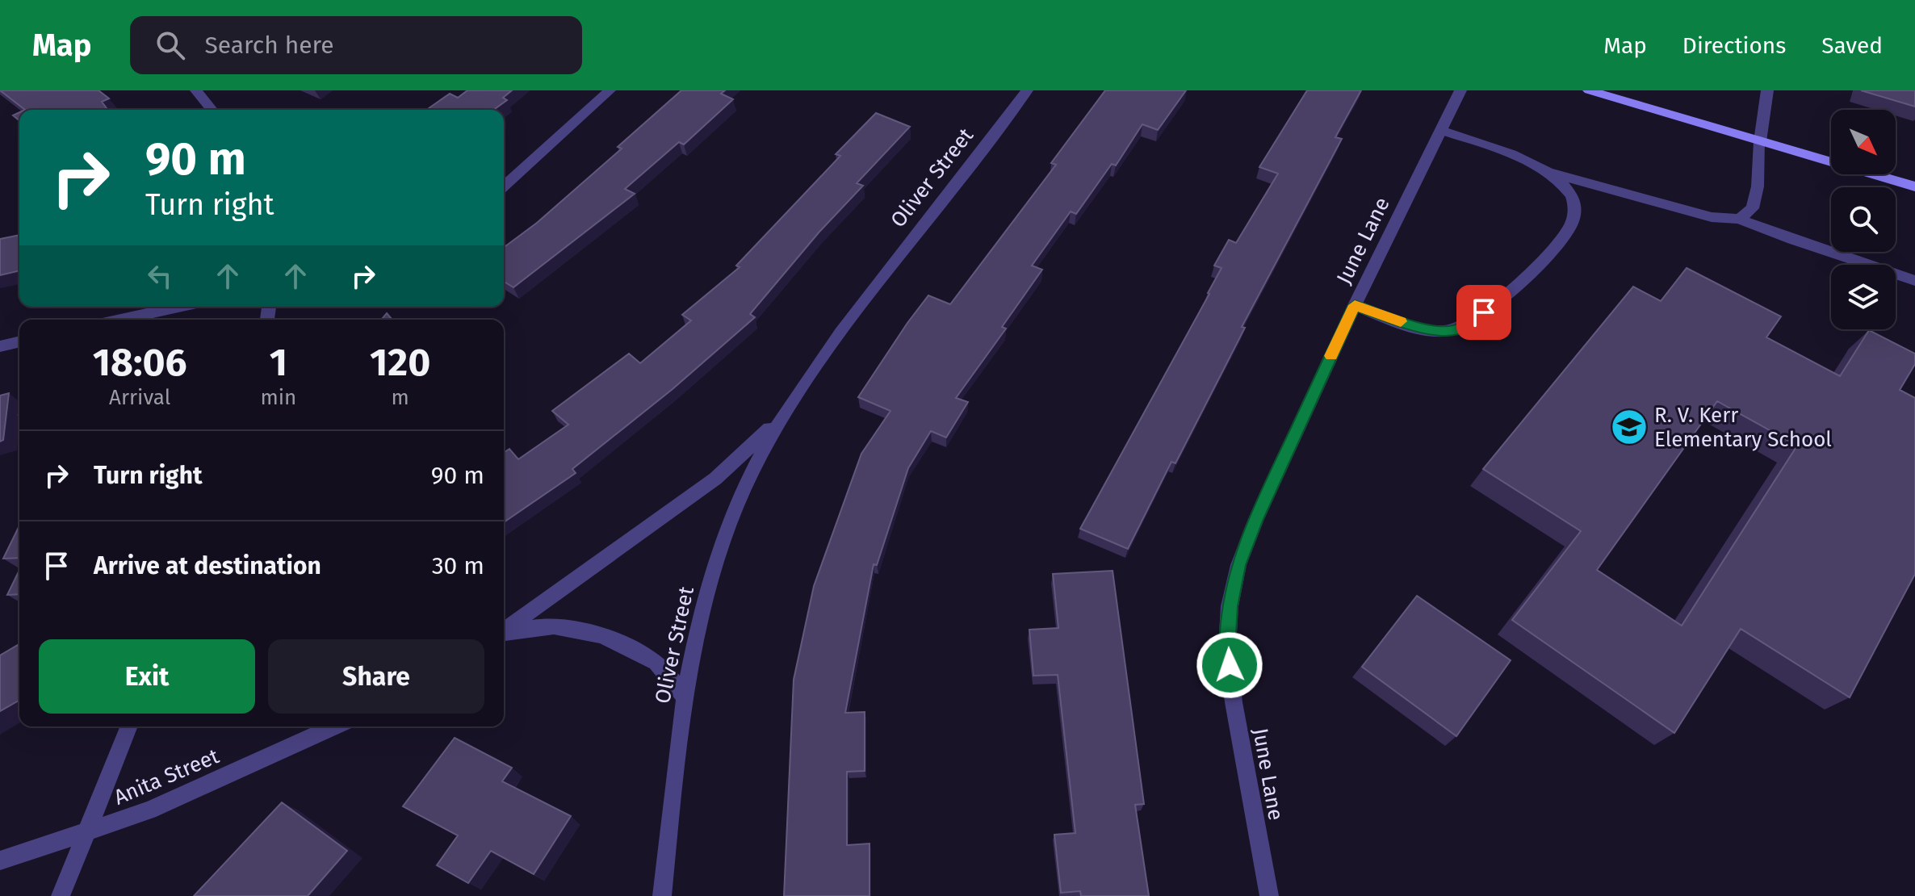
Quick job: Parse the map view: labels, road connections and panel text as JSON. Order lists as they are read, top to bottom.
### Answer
{
  "streets": {
    "street": ["Oliver Street", "June Lane", "Anita Street"]
  },
  "places": {
    "school or university": ["R. V. Kerr Elementary School"]
  },
  "north": "bottom right",
  "page": {
    "header": "Map",
    "search": "Search here",
    "nav": ["Map", "Directions", "Saved"],
    "turn": ["90 m", "Turn right"],
    "eta": [
      "18:06",
      "Arrival",
      "1",
      "min",
      "120",
      "m"
    ],
    "list": [
      {
        "name": "Turn right",
        "value": "90 m"
      },
      {
        "name": "Arrive at destination",
        "value": "30 m"
      }
    ],
    "buttons": ["Exit", "Share"]
  }
}
